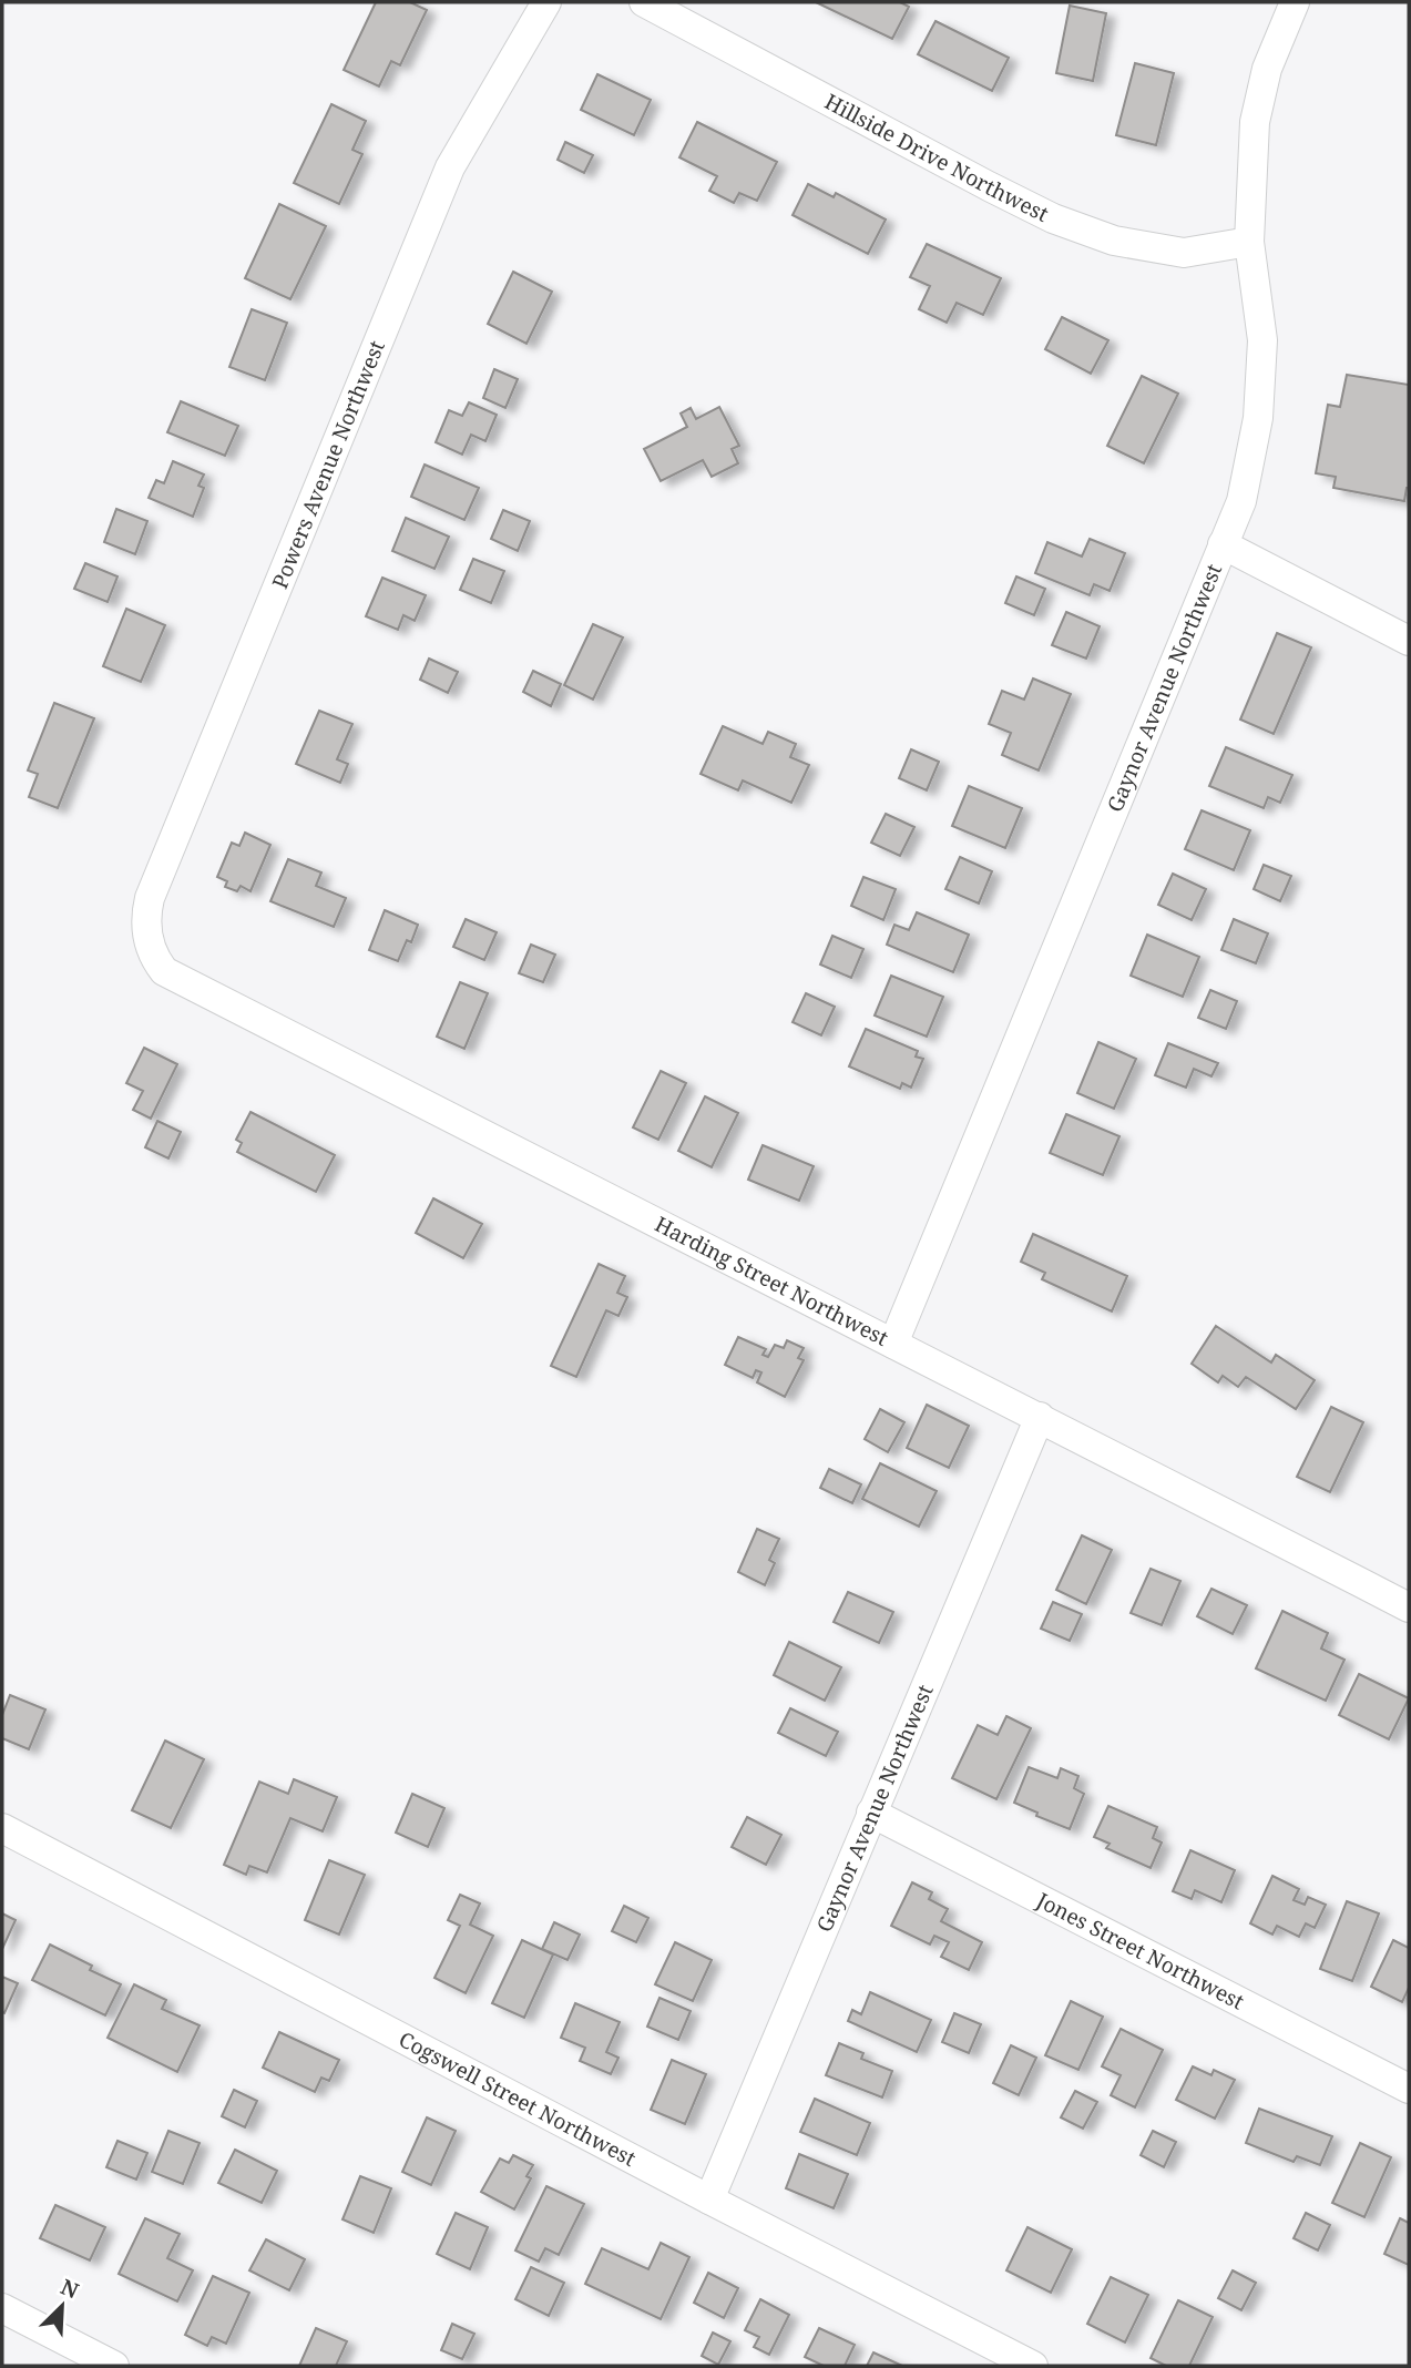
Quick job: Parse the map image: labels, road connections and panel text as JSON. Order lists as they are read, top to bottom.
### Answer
{
  "streets": {
    "street": [
      "Hillside Drive Northwest",
      "Powers Avenue Northwest",
      "Gaynor Avenue Northwest",
      "Harding Street Northwest",
      "Jones Street Northwest",
      "Cogswell Street Northwest"
    ]
  },
  "crossings": [
    ["Hillside Drive Northwest", "Gaynor Avenue Northwest"],
    ["Powers Avenue Northwest", "Harding Street Northwest"],
    ["Gaynor Avenue Northwest", "Harding Street Northwest"],
    ["Gaynor Avenue Northwest", "Jones Street Northwest"],
    ["Gaynor Avenue Northwest", "Cogswell Street Northwest"]
  ],
  "north": "top right"
}
